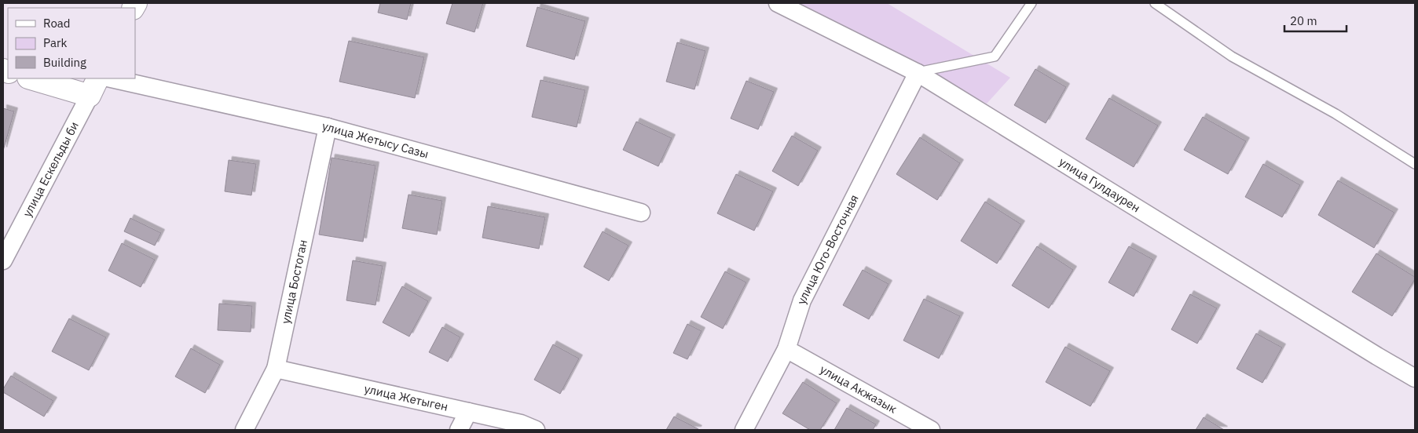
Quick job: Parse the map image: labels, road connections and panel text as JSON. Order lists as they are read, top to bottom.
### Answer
{
  "streets": {
    "street": [
      "улица Жетысу Сазы",
      "улица Ескельды би",
      "улица Гулдаурен",
      "улица Юго-Восточная",
      "улица Бостоган",
      "улица Акжазык",
      "улица Жетыген"
    ]
  },
  "crossings": [
    ["улица Жетысу Сазы", "улица Бостоган"],
    ["улица Гулдаурен", "улица Юго-Восточная"],
    ["улица Юго-Восточная", "улица Акжазык"],
    ["улица Бостоган", "улица Жетыген"]
  ],
  "legend": ["Road", "Park", "Building"],
  "scale_bar": "20 m"
}
